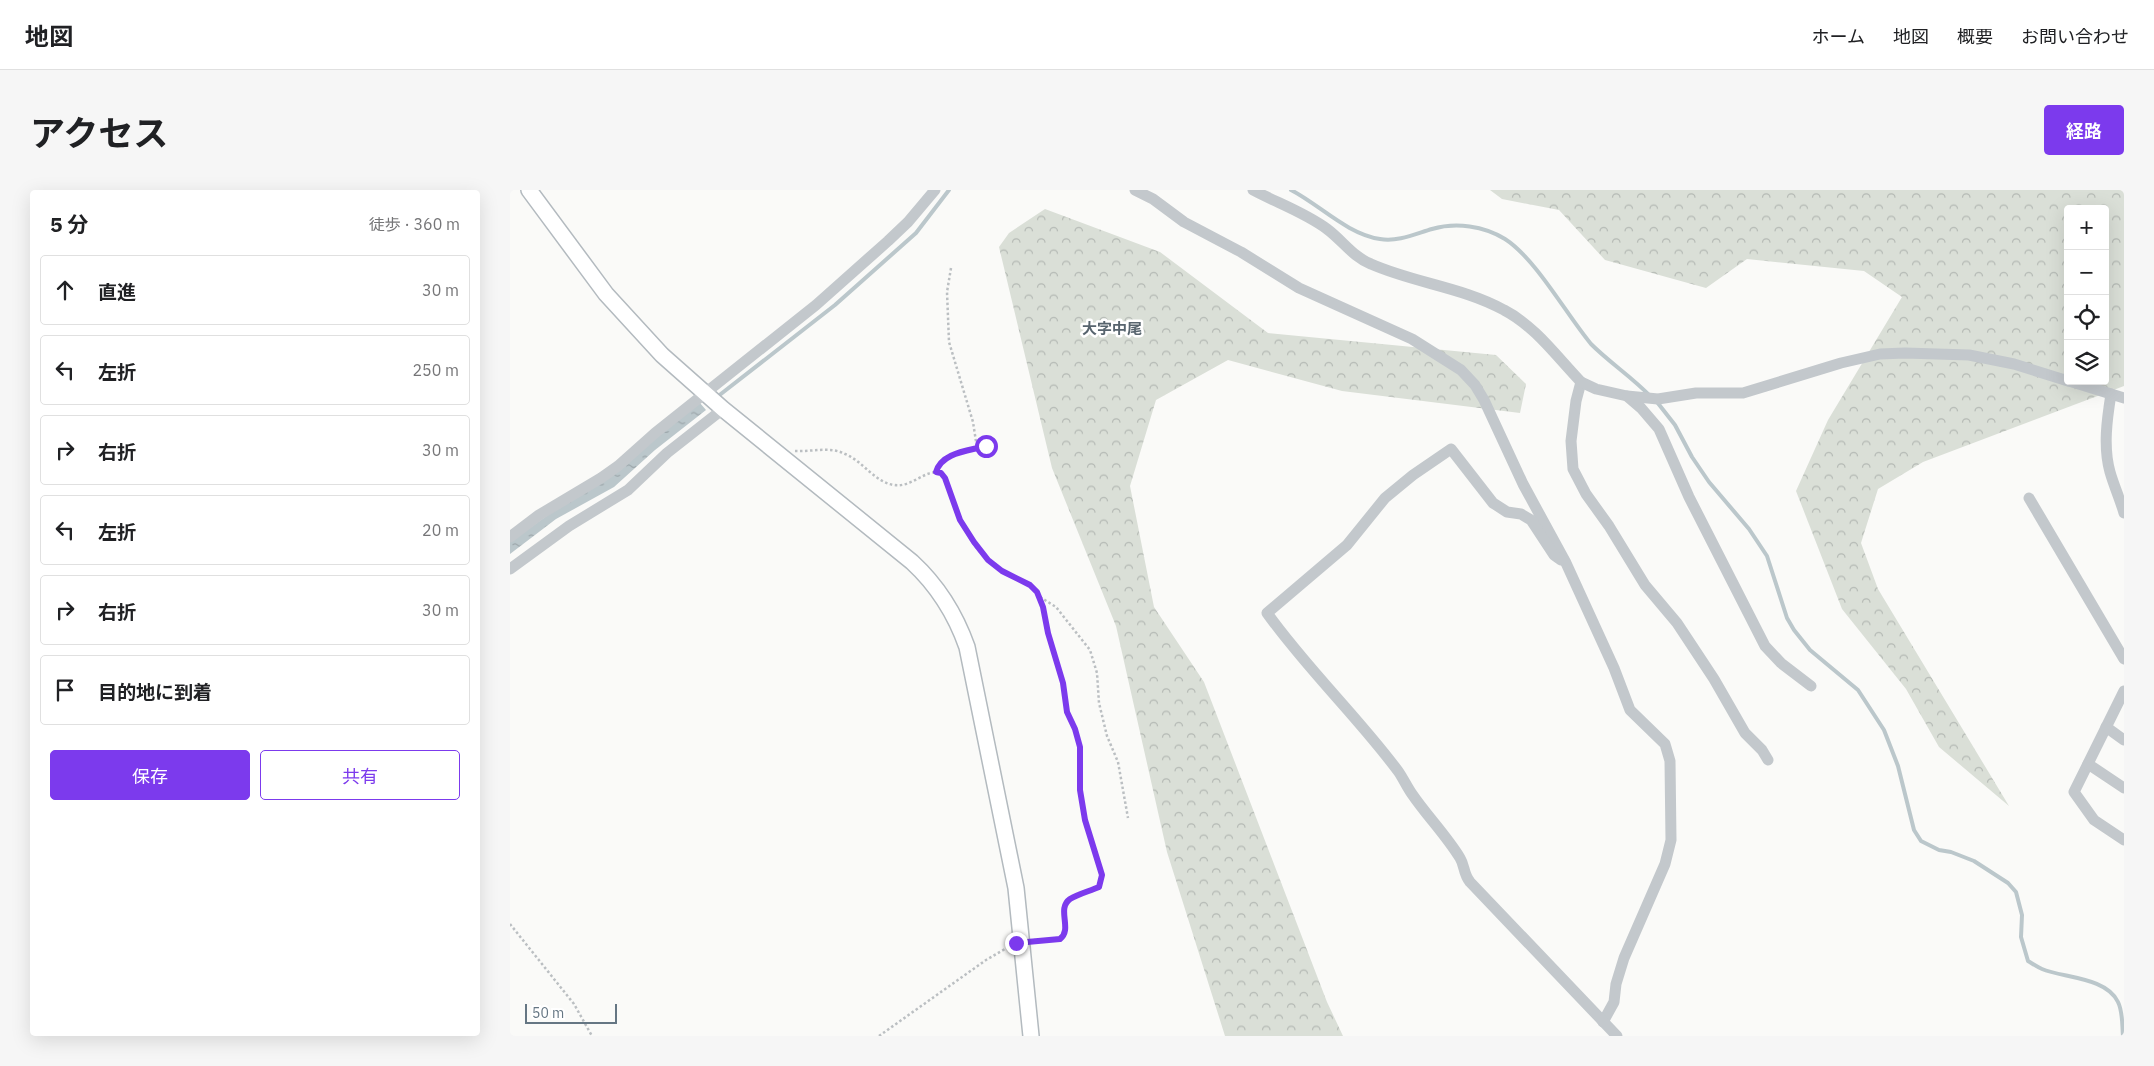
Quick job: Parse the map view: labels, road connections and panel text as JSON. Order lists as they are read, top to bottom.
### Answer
{
  "districts": ["大字中尾"],
  "scale_bar": "50 m",
  "page": {
    "header": "地図",
    "nav": [
      "ホーム",
      "地図",
      "概要",
      "お問い合わせ"
    ],
    "title": "アクセス",
    "buttons": [
      "経路",
      ["保存", "共有"]
    ],
    "heading": ["5 分", "徒歩 · 360 m"],
    "map_buttons": ["+", "−"],
    "list": [
      ["直進", "30 m"],
      ["左折", "250 m"],
      ["右折", "30 m"],
      ["左折", "20 m"],
      ["右折", "30 m"],
      "目的地に到着"
    ],
    "scale": "50 m"
  }
}
